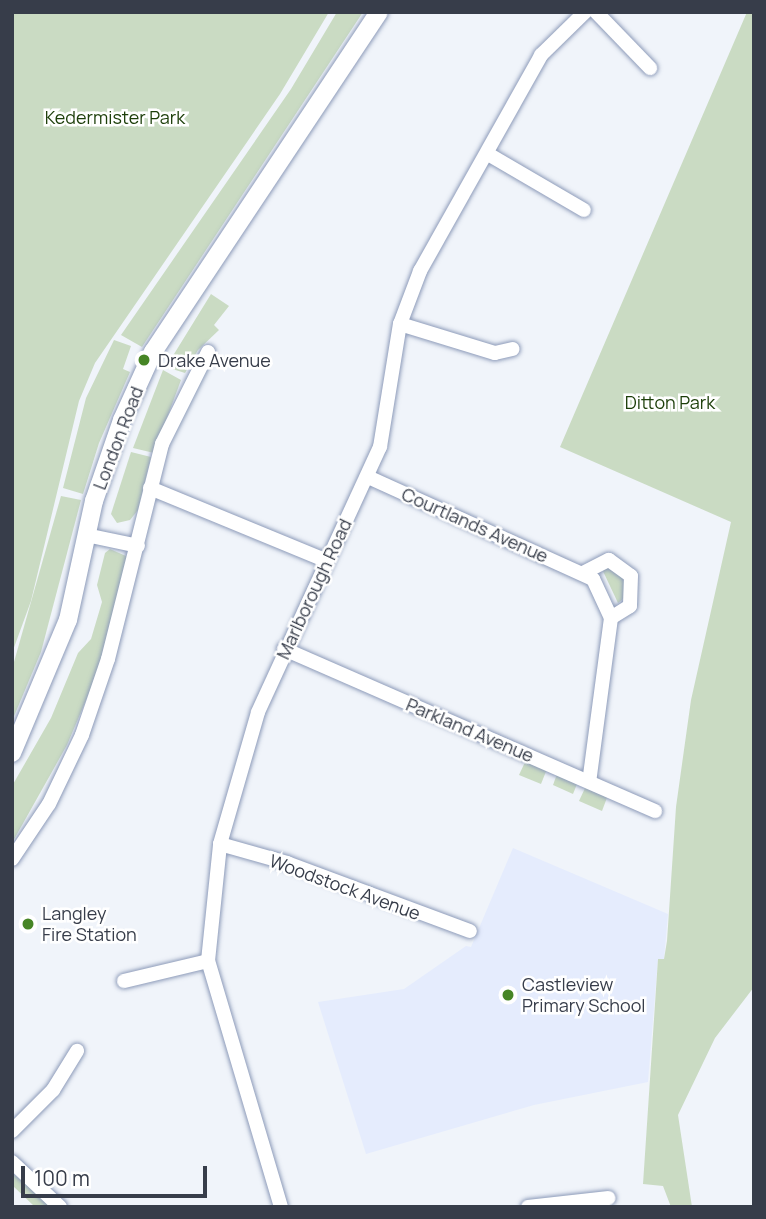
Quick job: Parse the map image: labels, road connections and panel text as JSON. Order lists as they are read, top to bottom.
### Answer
{
  "streets": {
    "main road": ["London Road"],
    "street": [
      "Courtlands Avenue",
      "Marlborough Road",
      "Parkland Avenue",
      "Woodstock Avenue"
    ]
  },
  "crossings": [
    ["Courtlands Avenue", "Marlborough Road"],
    ["Marlborough Road", "Parkland Avenue"],
    ["Marlborough Road", "Woodstock Avenue"]
  ],
  "parks": ["Kedermister Park", "Ditton Park"],
  "places": ["Drake Avenue", "Langley Fire Station", "Castleview Primary School"],
  "scale_bar": "100 m"
}
